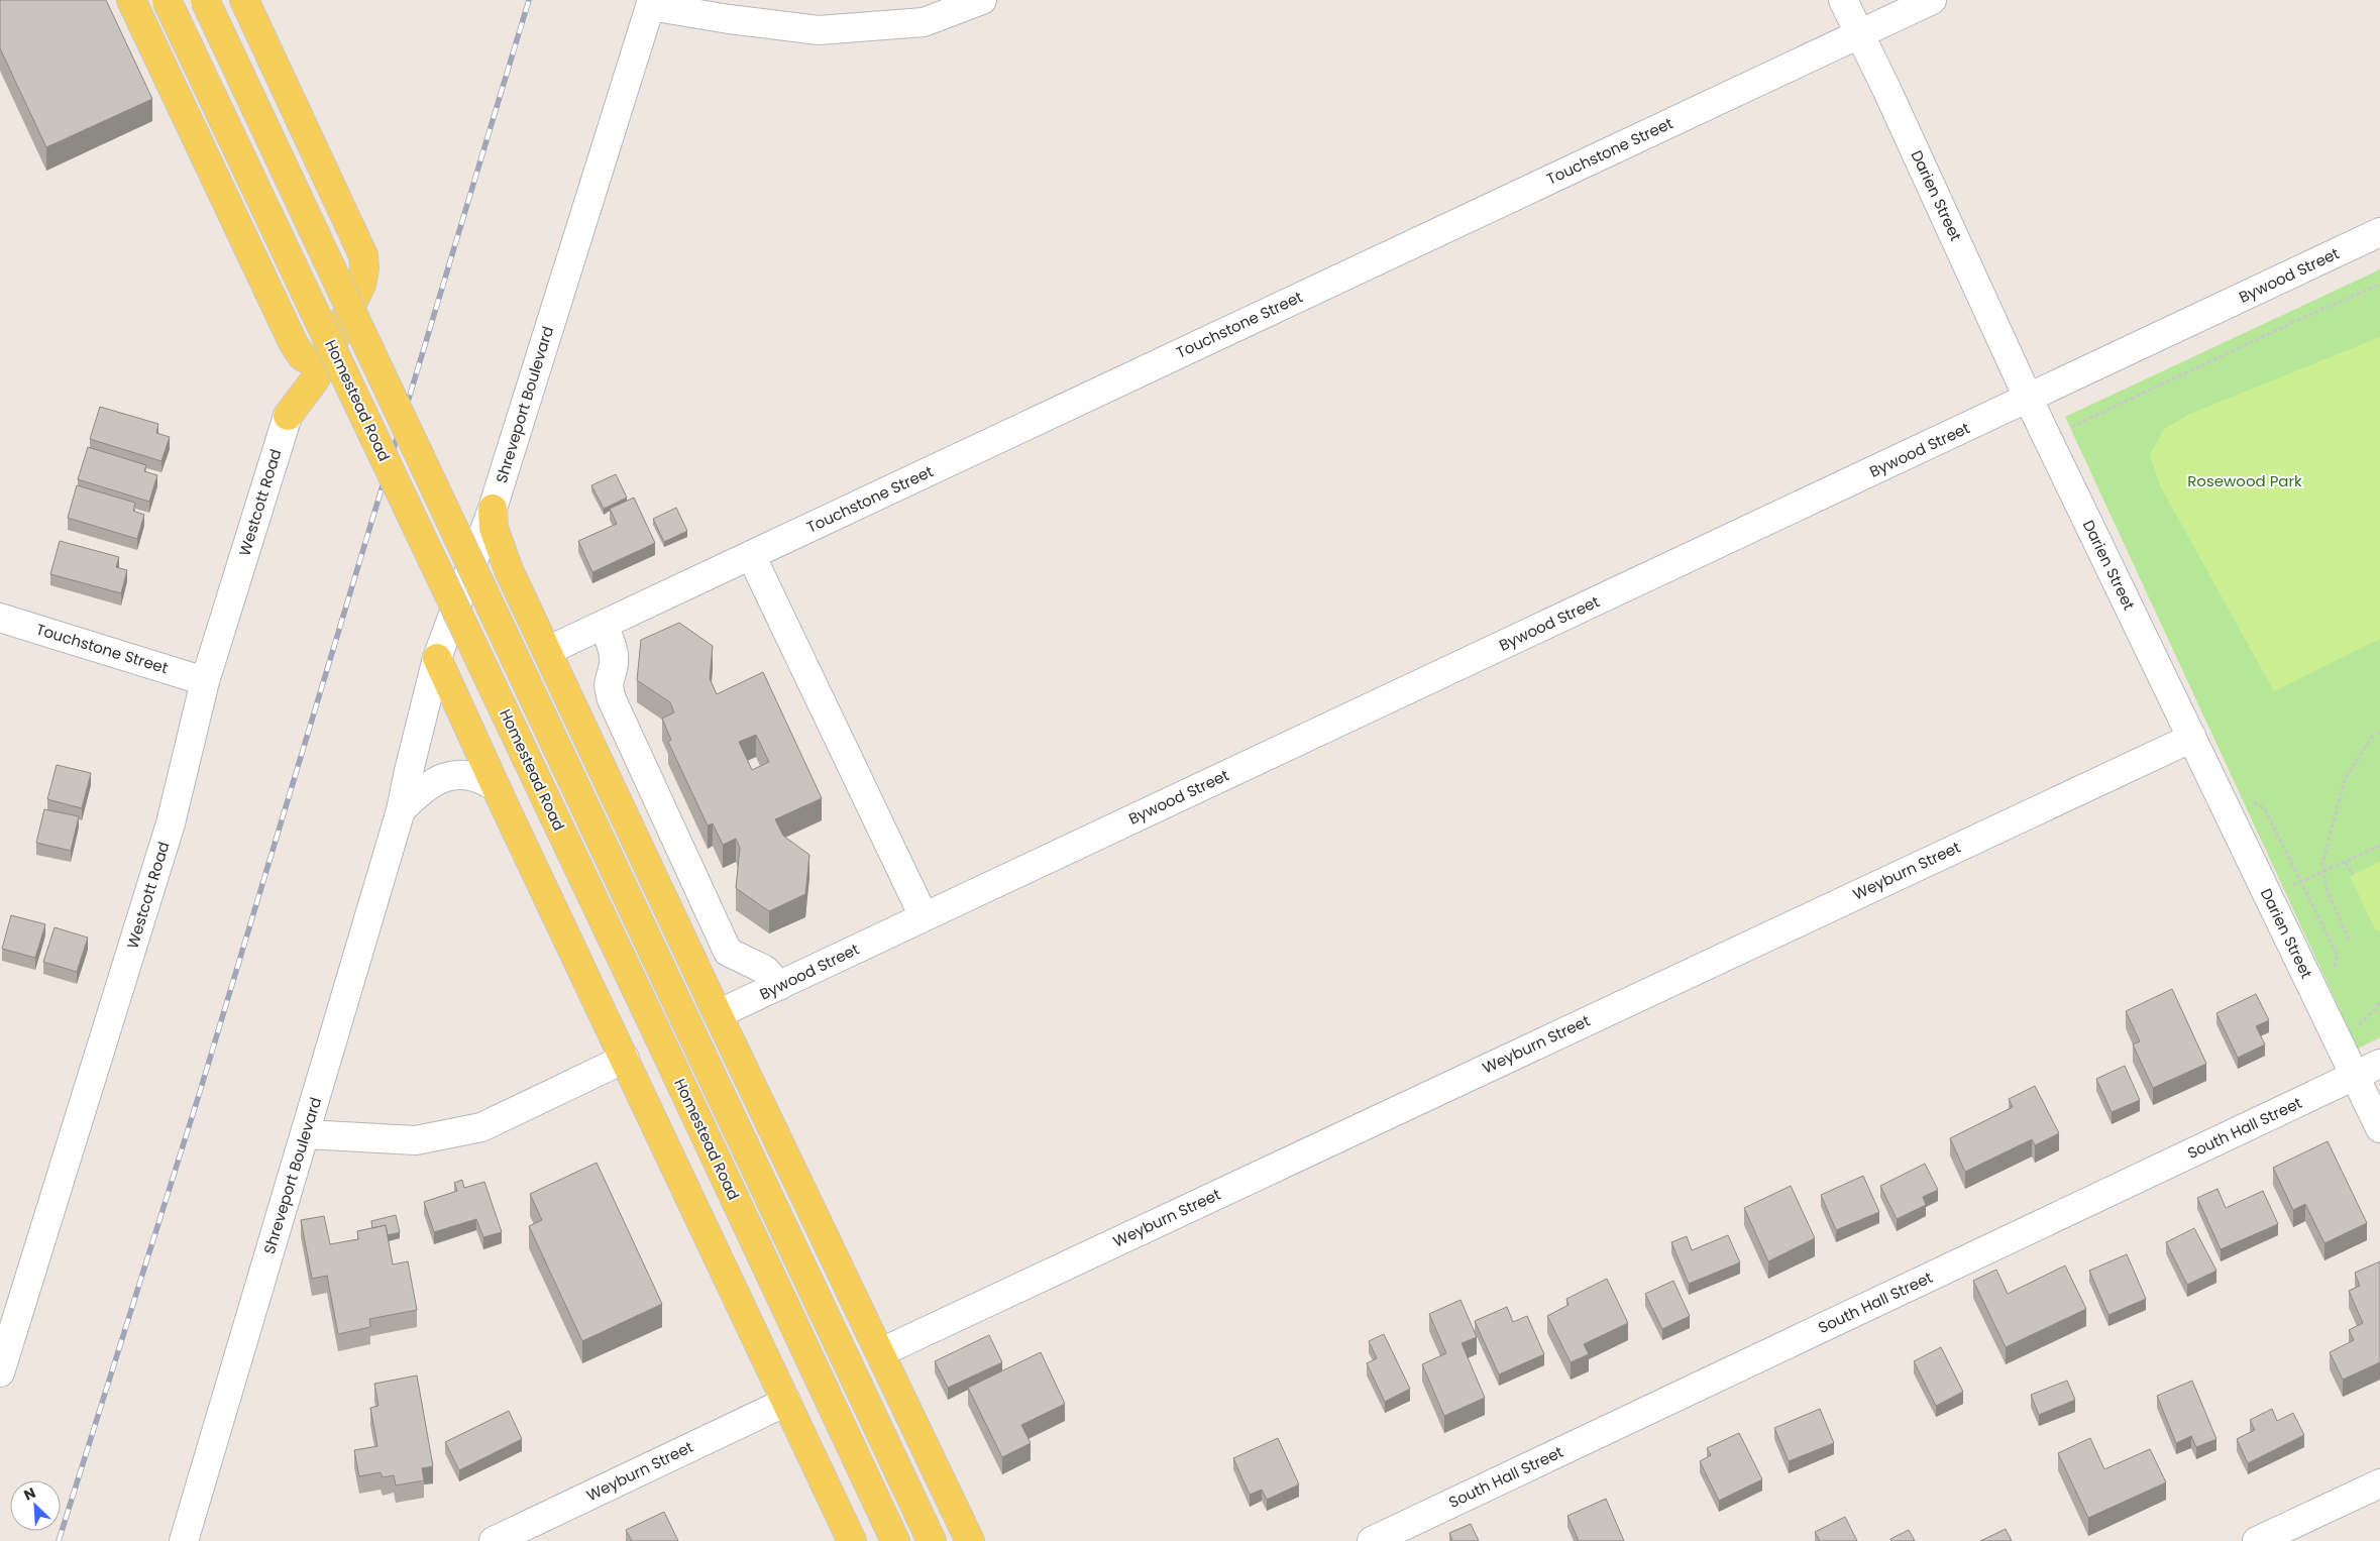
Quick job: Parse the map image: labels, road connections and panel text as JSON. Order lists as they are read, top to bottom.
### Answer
{
  "streets": {
    "main road": ["Homestead Road"],
    "street": [
      "Touchstone Street",
      "Darien Street",
      "Bywood Street",
      "Shreveport Boulevard",
      "Westcott Road",
      "Weyburn Street",
      "South Hall Street"
    ]
  },
  "crossings": [
    ["Touchstone Street", "Darien Street"],
    ["Touchstone Street", "Westcott Road"],
    ["Darien Street", "Bywood Street"],
    ["Darien Street", "Weyburn Street"],
    ["Darien Street", "South Hall Street"]
  ],
  "parks": ["Rosewood Park"],
  "north": "top left"
}
